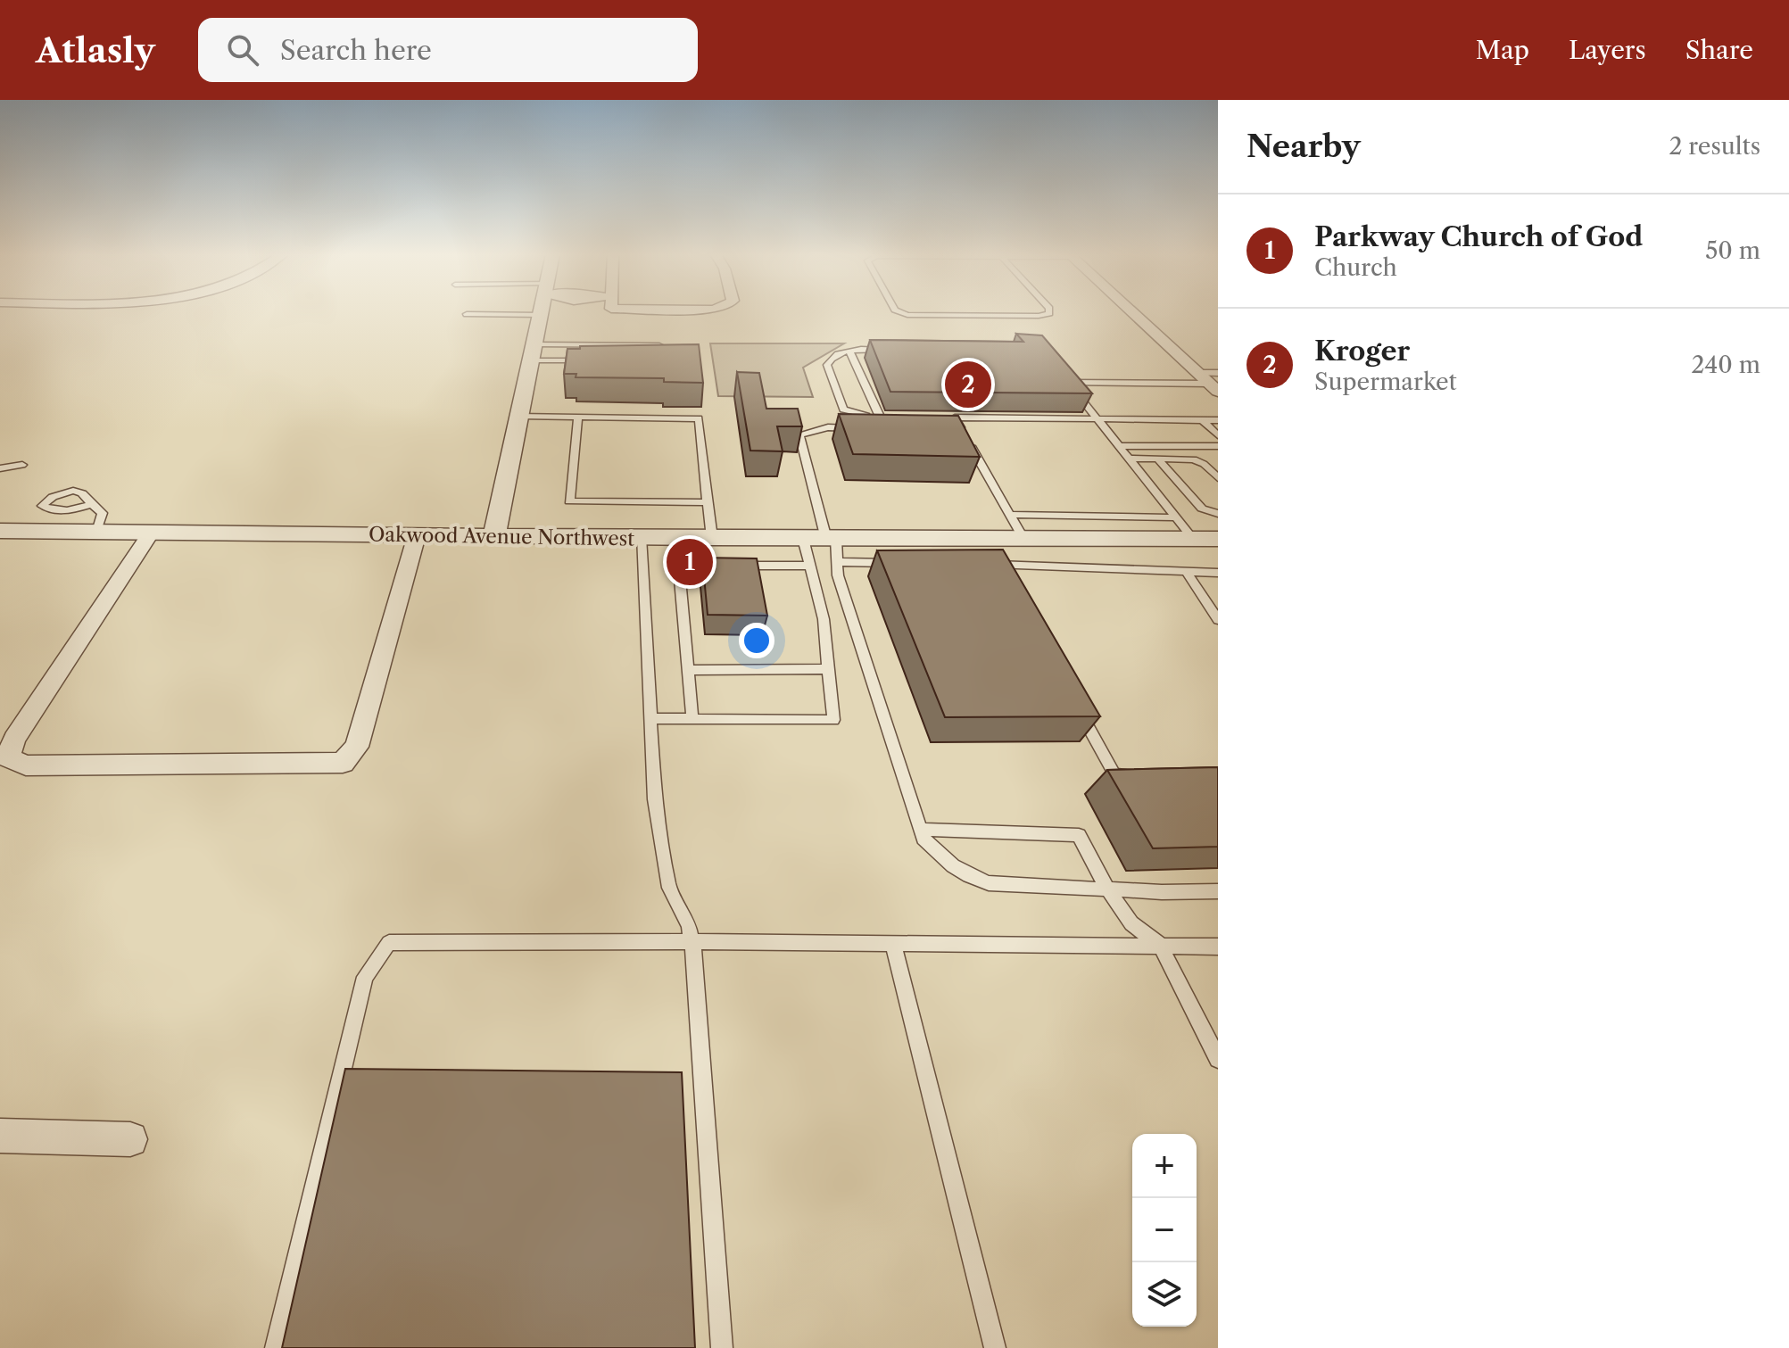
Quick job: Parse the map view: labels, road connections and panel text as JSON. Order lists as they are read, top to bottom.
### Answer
{
  "streets": {
    "street": ["Oakwood Avenue Northwest"]
  },
  "page": {
    "header": "Atlasly",
    "search": "Search here",
    "nav": ["Map", "Layers", "Share"],
    "heading": ["Nearby", "2 results"],
    "list": [
      {
        "mark": "1",
        "name": "Parkway Church of God",
        "note": "Church",
        "value": "50 m"
      },
      {
        "mark": "2",
        "name": "Kroger",
        "note": "Supermarket",
        "value": "240 m"
      }
    ],
    "pins": ["2", "1"],
    "map_buttons": ["+", "−"]
  }
}
